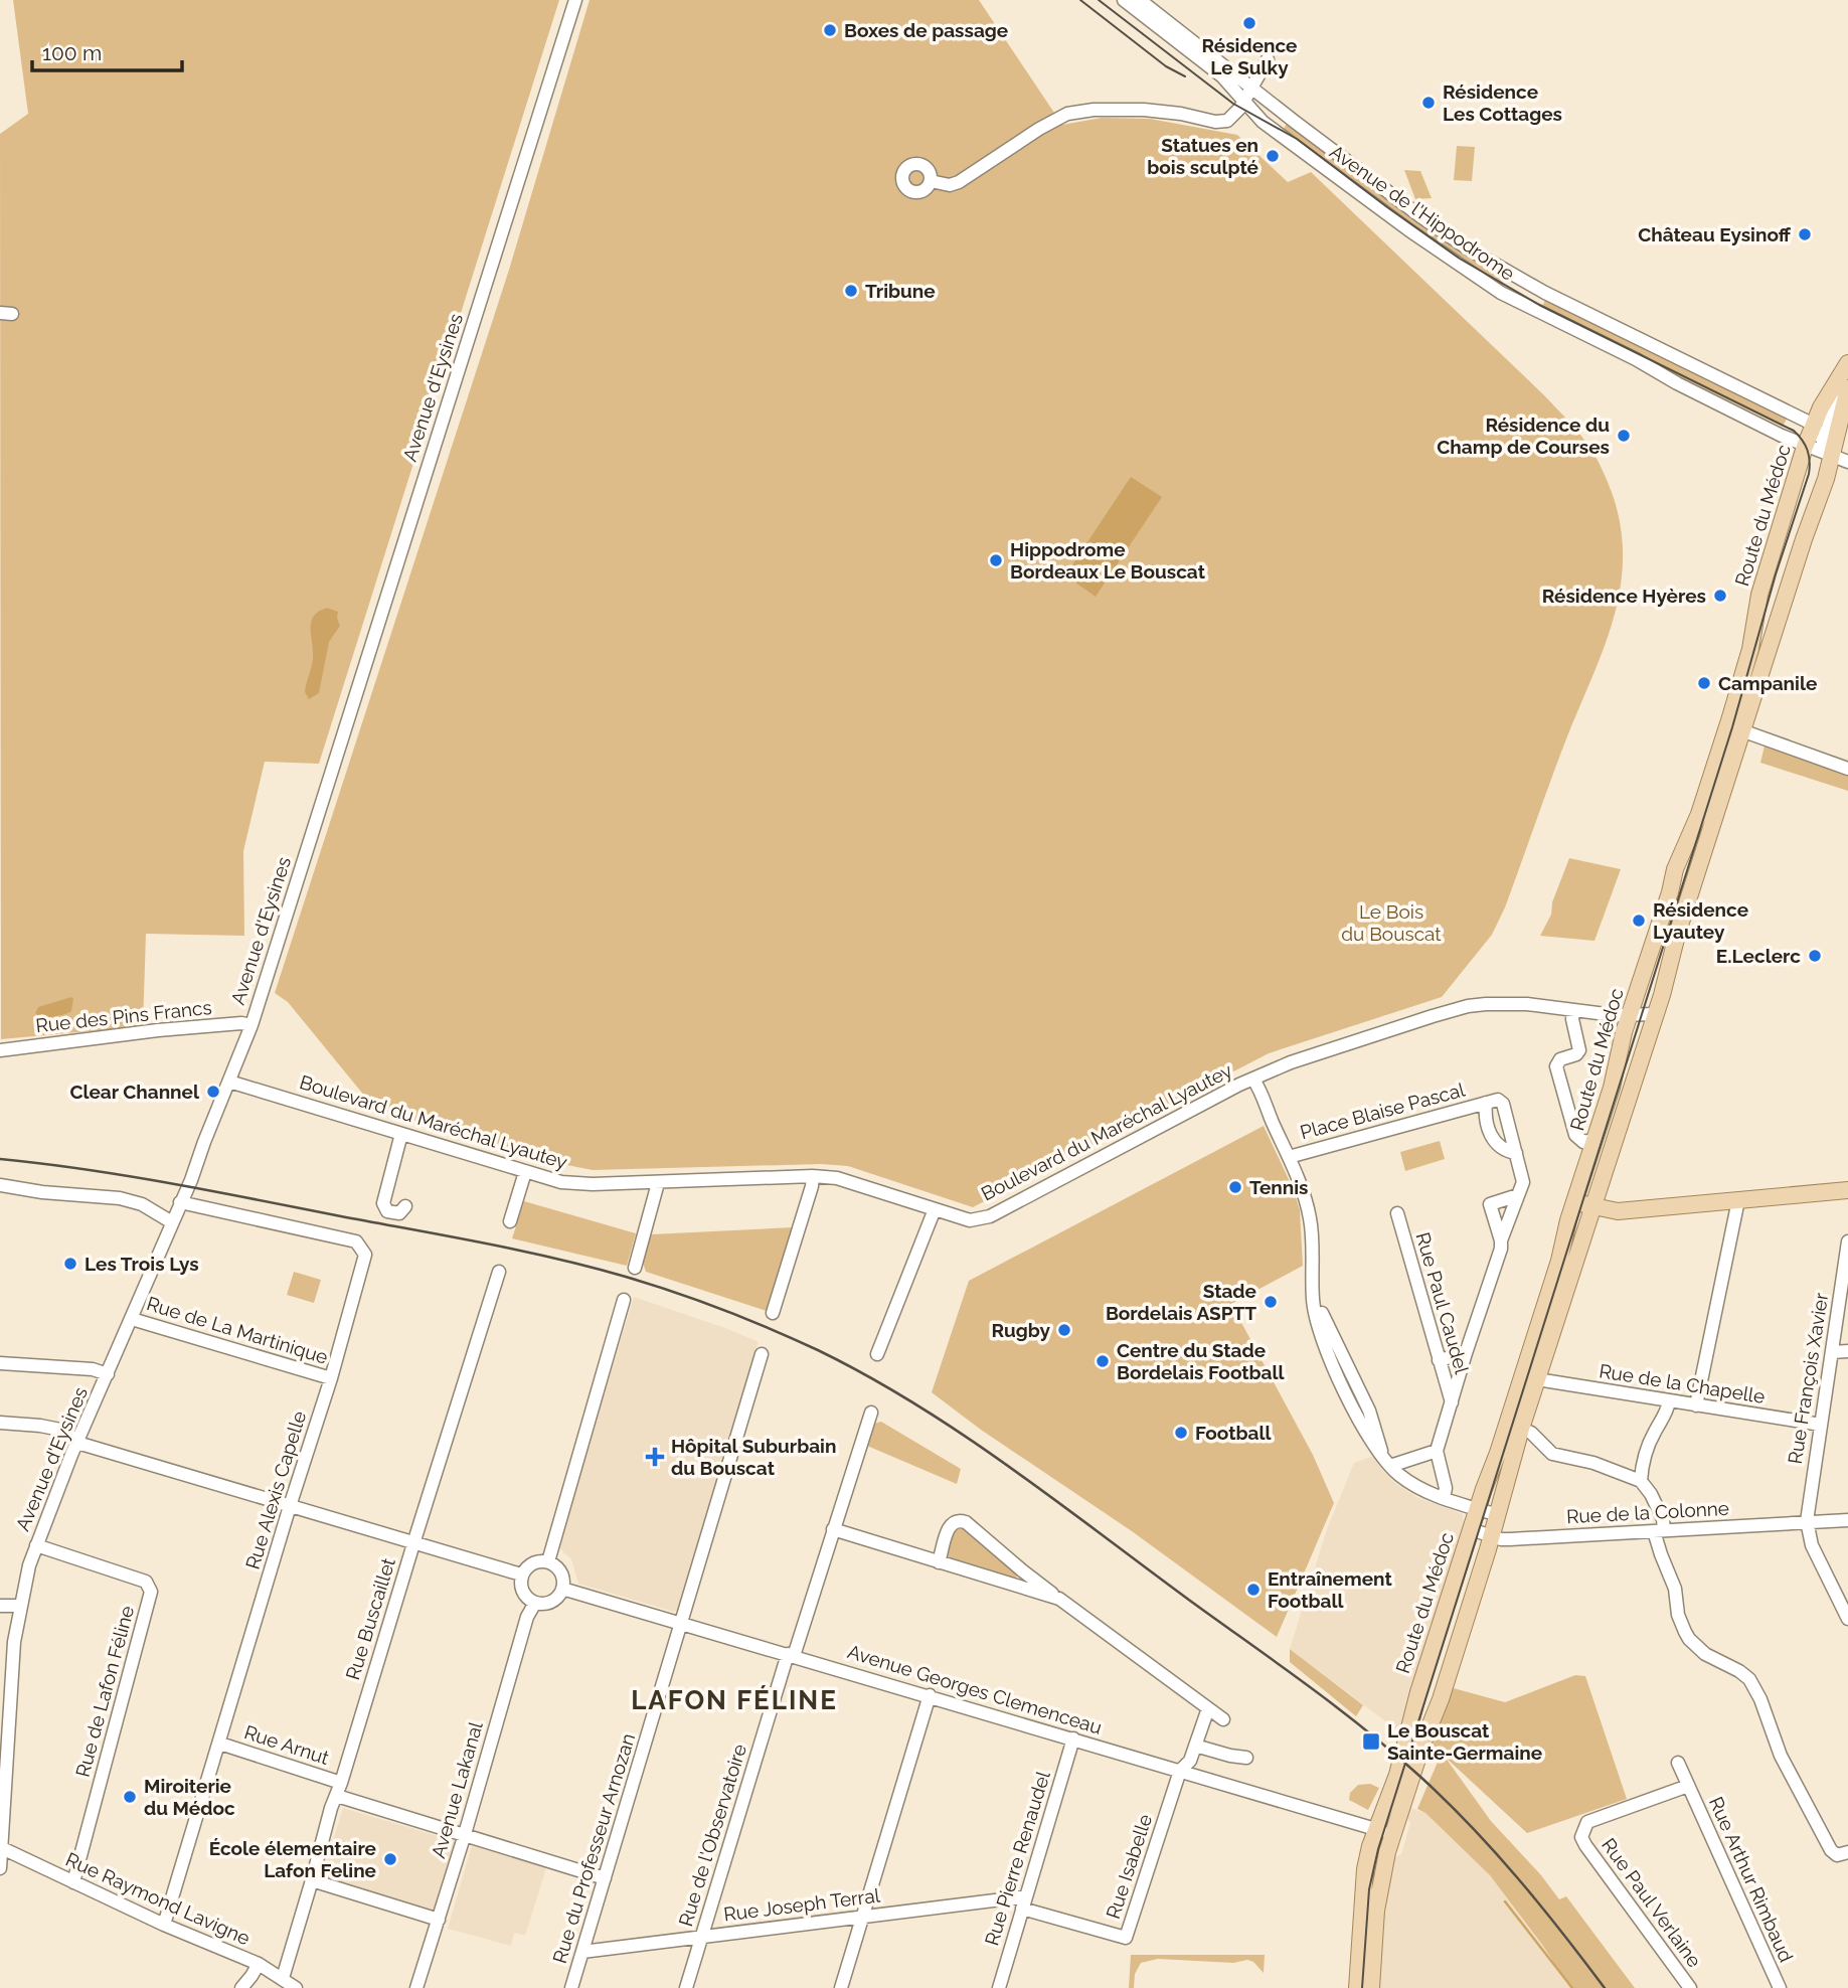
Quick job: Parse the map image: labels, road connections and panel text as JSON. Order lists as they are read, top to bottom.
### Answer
{
  "streets": {
    "main road": ["Route du Médoc"],
    "street": [
      "Avenue de l'Hippodrome",
      "Avenue d'Eysines",
      "Rue des Pins Francs",
      "Place Blaise Pascal",
      "Boulevard du Maréchal Lyautey",
      "Rue Paul Caudel",
      "Rue de La Martinique",
      "Rue François Xavier",
      "Rue de la Chapelle",
      "Rue Alexis Capelle",
      "Rue de la Colonne",
      "Rue Buscaillet",
      "Avenue Georges Clemenceau",
      "Rue de Lafon Féline",
      "Rue Arnut",
      "Avenue Lakanal",
      "Rue de l'Observatoire",
      "Rue du Professeur Arnozan",
      "Rue Pierre Renaudel",
      "Rue Isabelle",
      "Rue Arthur Rimbaud",
      "Rue Raymond Lavigne",
      "Rue Paul Verlaine",
      "Rue Joseph Terral"
    ]
  },
  "crossings": [
    ["Avenue de l'Hippodrome", "Route du Médoc"],
    ["Avenue d'Eysines", "Rue des Pins Francs"],
    ["Avenue d'Eysines", "Boulevard du Maréchal Lyautey"],
    ["Avenue d'Eysines", "Rue de La Martinique"],
    ["Avenue d'Eysines", "Rue Alexis Capelle"],
    ["Avenue d'Eysines", "Rue de Lafon Féline"],
    ["Avenue d'Eysines", "Rue Raymond Lavigne"],
    ["Route du Médoc", "Boulevard du Maréchal Lyautey"],
    ["Route du Médoc", "Rue de la Chapelle"],
    ["Route du Médoc", "Rue de la Colonne"],
    ["Rue de La Martinique", "Rue Alexis Capelle"],
    ["Rue François Xavier", "Rue de la Chapelle"],
    ["Rue François Xavier", "Rue de la Colonne"],
    ["Rue Alexis Capelle", "Rue Arnut"],
    ["Rue Alexis Capelle", "Rue Raymond Lavigne"],
    ["Rue Buscaillet", "Rue Arnut"],
    ["Rue Buscaillet", "Rue Raymond Lavigne"],
    ["Avenue Georges Clemenceau", "Avenue Lakanal"],
    ["Avenue Georges Clemenceau", "Rue de l'Observatoire"],
    ["Avenue Georges Clemenceau", "Rue du Professeur Arnozan"],
    ["Avenue Georges Clemenceau", "Rue Pierre Renaudel"],
    ["Avenue Georges Clemenceau", "Rue Isabelle"],
    ["Rue de Lafon Féline", "Rue Raymond Lavigne"],
    ["Rue Arnut", "Avenue Lakanal"],
    ["Rue Arnut", "Rue du Professeur Arnozan"],
    ["Rue de l'Observatoire", "Rue Joseph Terral"],
    ["Rue du Professeur Arnozan", "Rue Joseph Terral"],
    ["Rue Pierre Renaudel", "Rue Isabelle"],
    ["Rue Pierre Renaudel", "Rue Joseph Terral"],
    ["Rue Isabelle", "Rue Joseph Terral"],
    ["Rue Arthur Rimbaud", "Rue Paul Verlaine"]
  ],
  "districts": ["LAFON FÉLINE"],
  "parks": ["Le Bois du Bouscat"],
  "places": {
    "other": [
      "Résidence Le Sulky",
      "Boxes de passage",
      "Résidence Les Cottages",
      "Statues en bois sculpté",
      "Château Eysinoff",
      "Tribune",
      "Résidence du Champ de Courses",
      "Hippodrome Bordeaux Le Bouscat",
      "Résidence Hyères",
      "Campanile",
      "Résidence Lyautey",
      "E.Leclerc",
      "Clear Channel",
      "Tennis",
      "Les Trois Lys",
      "Stade Bordelais ASPTT",
      "Rugby",
      "Centre du Stade Bordelais Football",
      "Football",
      "Entraînement Football",
      "Miroiterie du Médoc",
      "École élementaire Lafon Feline"
    ],
    "health": ["Hôpital Suburbain du Bouscat"],
    "transit": ["Le Bouscat Sainte-Germaine"]
  },
  "scale_bar": "100 m"
}
